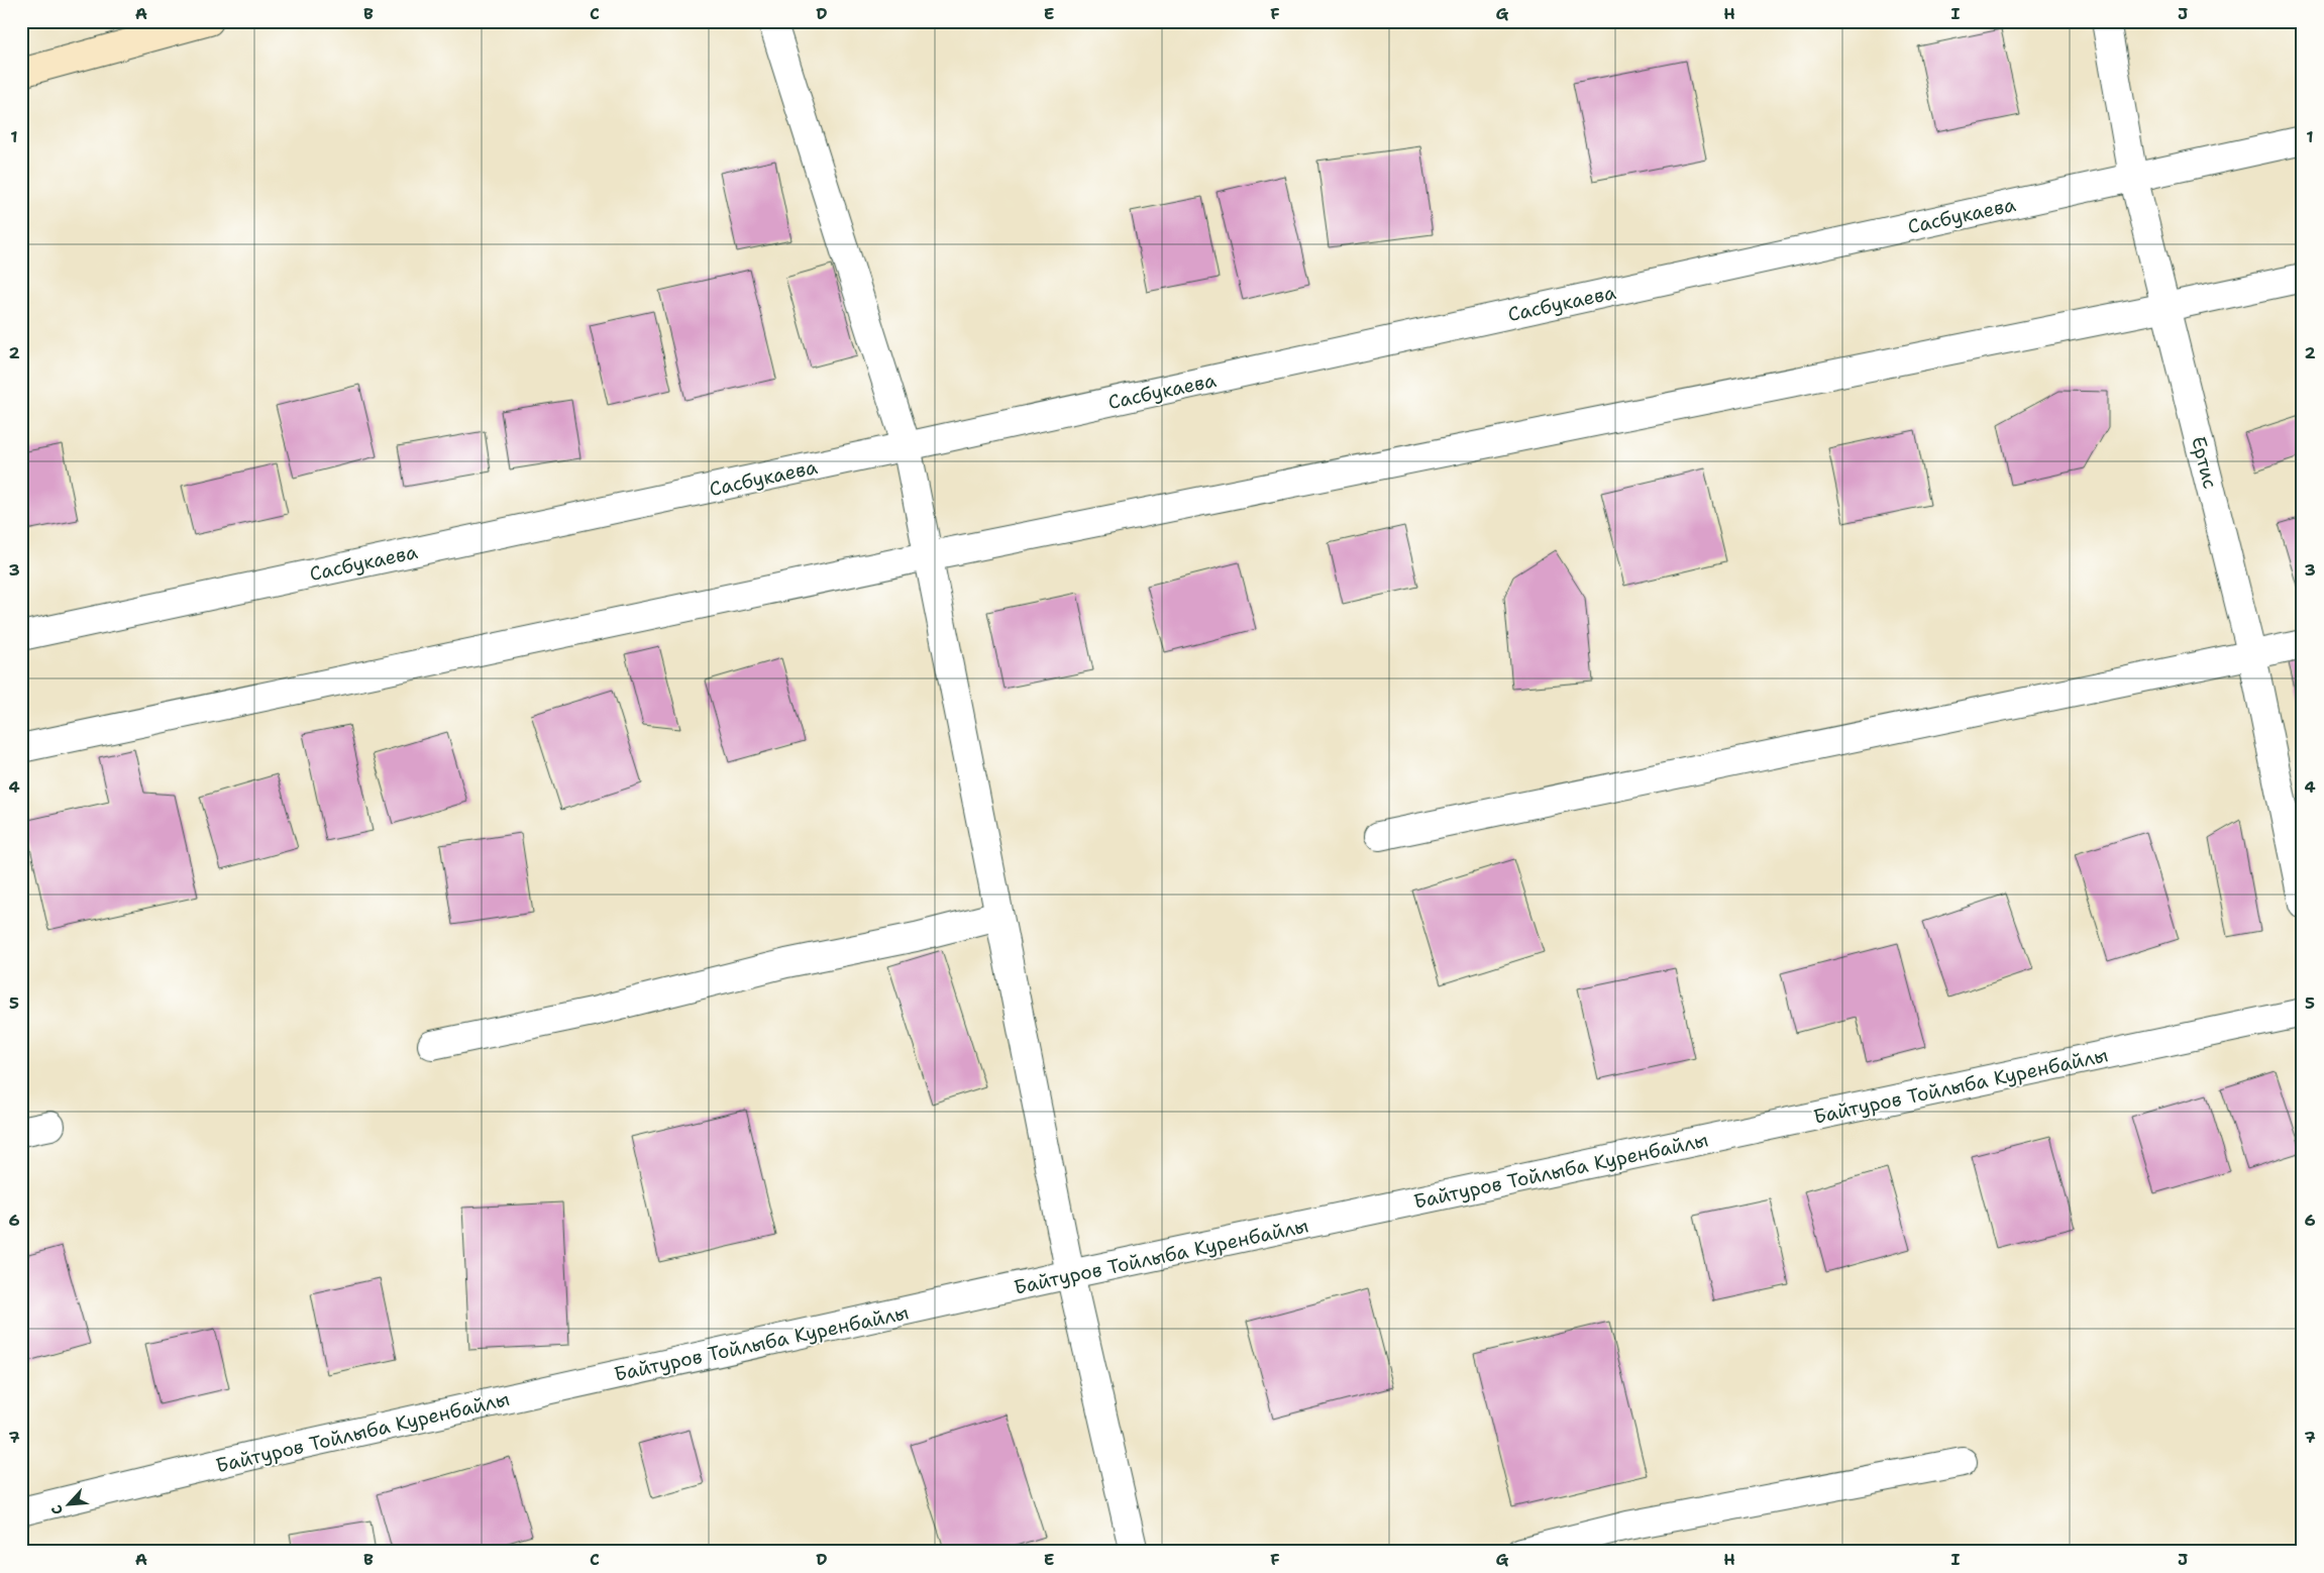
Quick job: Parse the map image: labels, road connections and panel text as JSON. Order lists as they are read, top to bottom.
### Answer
{
  "streets": {
    "street": ["Сасбукаева", "Ертис", "Байтуров Тойлыба Куренбайлы"]
  },
  "crossings": [
    ["Сасбукаева", "Ертис"]
  ],
  "north": "bottom left",
  "grid": {
    "columns": [
      "A",
      "B",
      "C",
      "D",
      "E",
      "F",
      "G",
      "H",
      "I",
      "J"
    ],
    "rows": [
      "1",
      "2",
      "3",
      "4",
      "5",
      "6",
      "7"
    ]
  }
}
